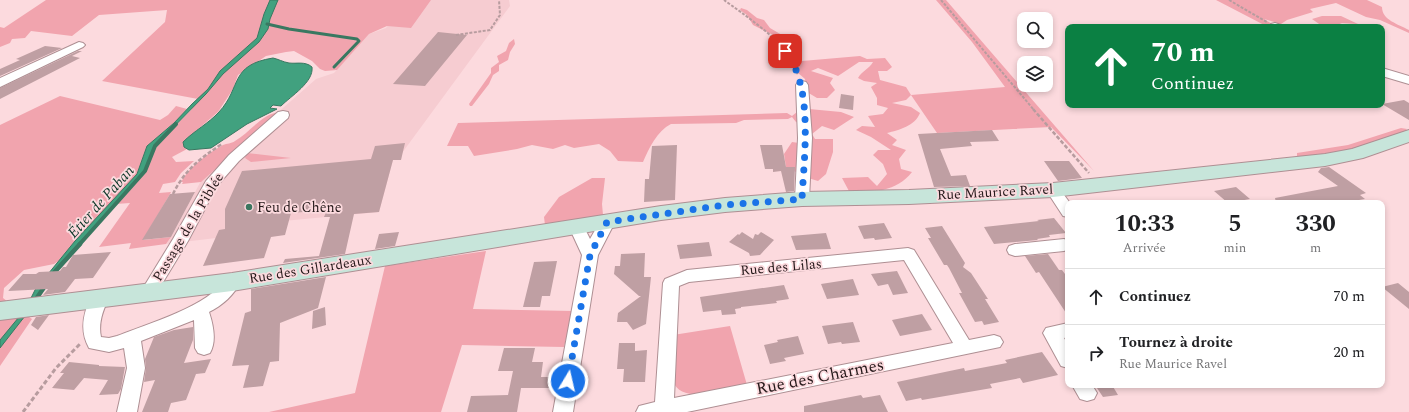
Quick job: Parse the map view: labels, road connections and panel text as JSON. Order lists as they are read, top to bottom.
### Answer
{
  "streets": {
    "street": [
      "Rue Maurice Ravel",
      "Passage de la Piblée",
      "Rue des Lilas",
      "Rue des Gillardeaux",
      "Rue des Charmes"
    ]
  },
  "crossings": [
    ["Rue Maurice Ravel", "Rue des Gillardeaux"],
    ["Passage de la Piblée", "Rue des Gillardeaux"],
    ["Rue des Lilas", "Rue des Charmes"]
  ],
  "water": ["Étier de Paban"],
  "places": ["Feu de Chêne"],
  "page": {
    "turn": ["70 m", "Continuez"],
    "eta": [
      "10:33",
      "Arrivée",
      "5",
      "min",
      "330",
      "m"
    ],
    "list": [
      {
        "name": "Continuez",
        "value": "70 m"
      },
      {
        "name": "Tournez à droite",
        "note": "Rue Maurice Ravel",
        "value": "20 m"
      }
    ]
  }
}
